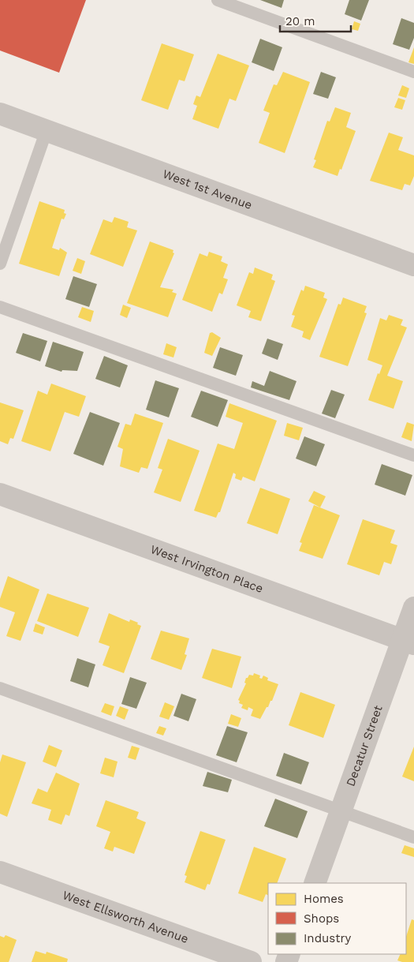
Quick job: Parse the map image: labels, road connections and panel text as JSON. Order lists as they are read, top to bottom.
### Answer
{
  "streets": {
    "street": [
      "West 1st Avenue",
      "West Irvington Place",
      "Decatur Street",
      "West Ellsworth Avenue"
    ]
  },
  "crossings": [
    ["West Irvington Place", "Decatur Street"]
  ],
  "legend": ["Homes", "Shops", "Industry"],
  "scale_bar": "20 m"
}
